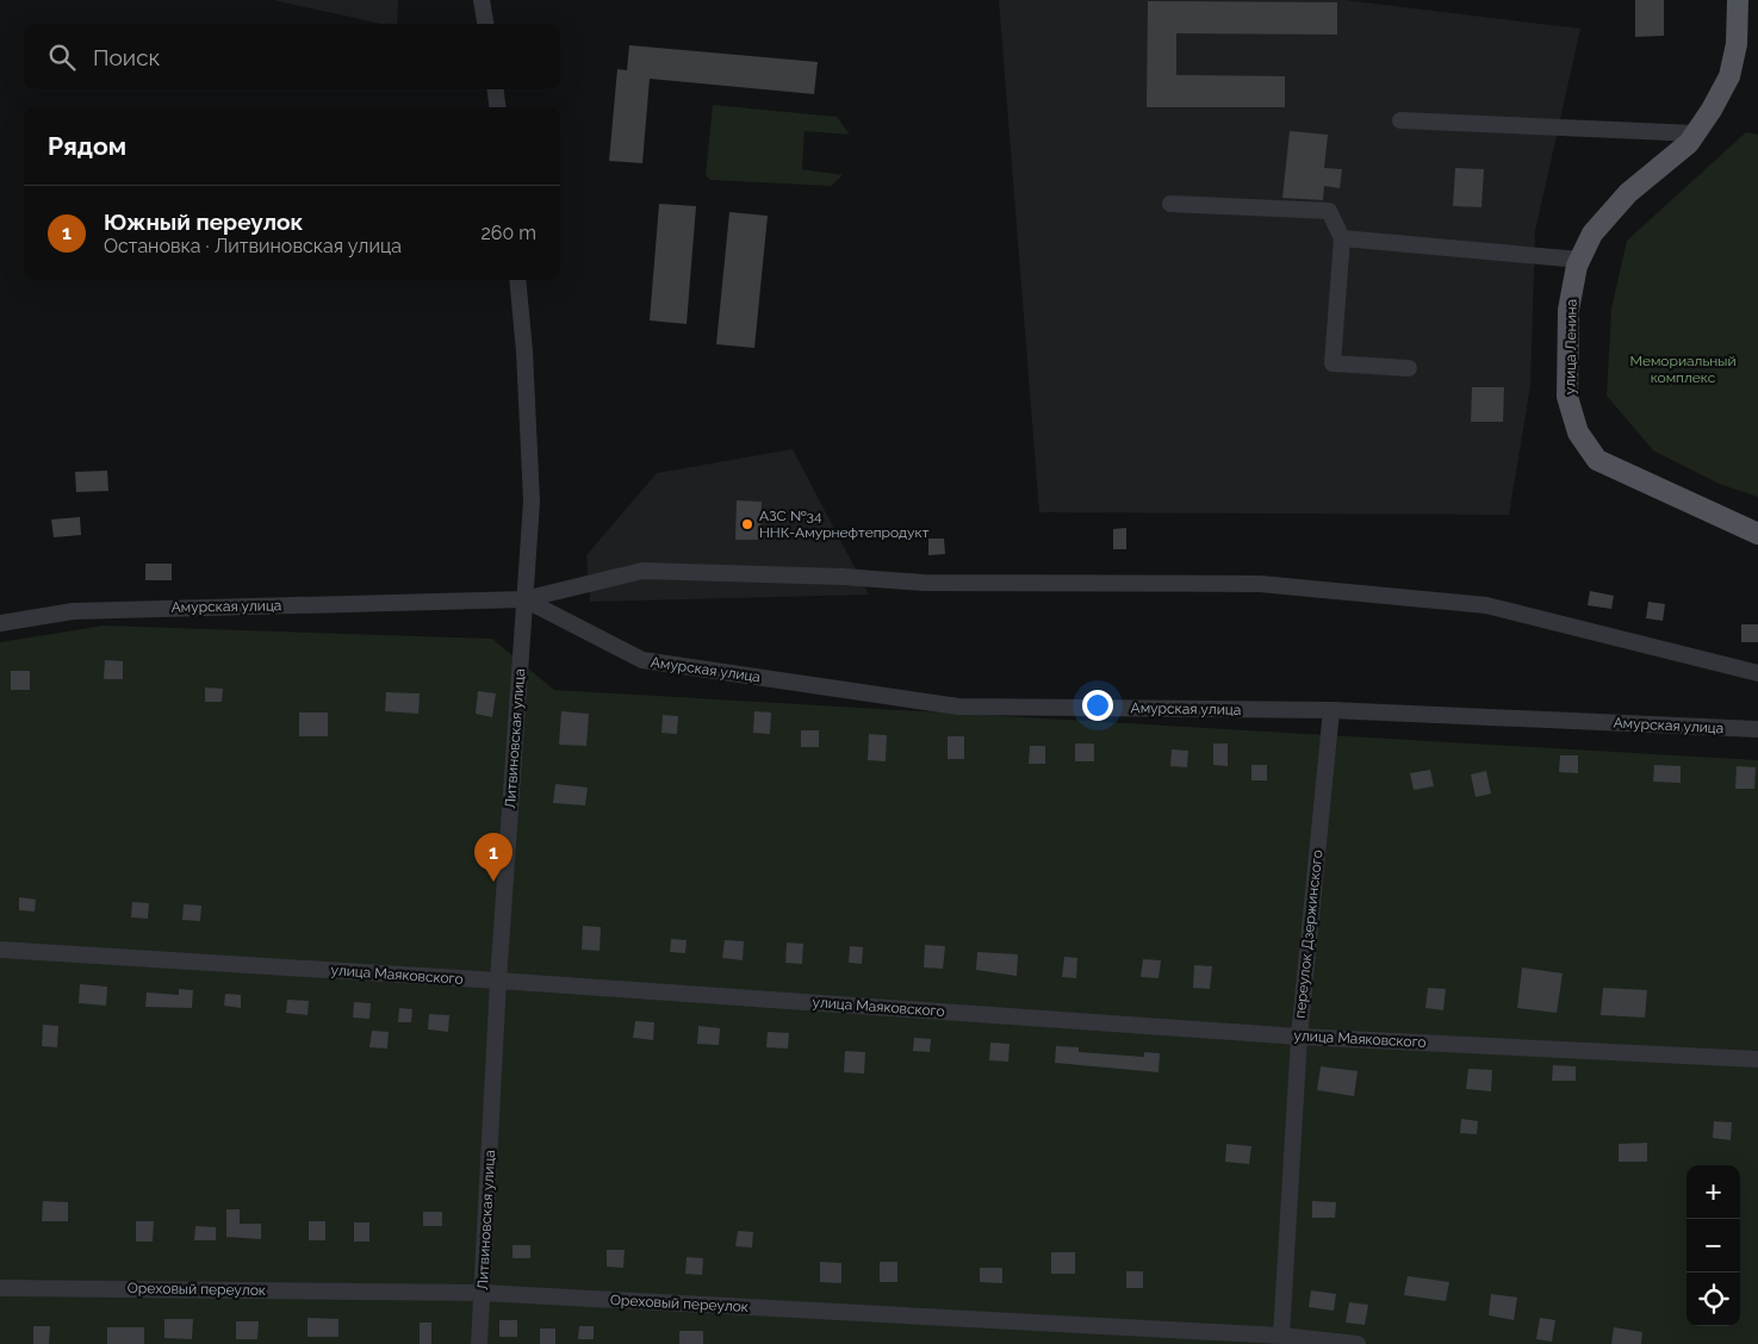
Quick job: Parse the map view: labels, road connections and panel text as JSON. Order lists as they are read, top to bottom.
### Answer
{
  "streets": {
    "main road": ["улица Ленина"],
    "street": [
      "Амурская улица",
      "Литвиновская улица",
      "переулок Дзержинского",
      "улица Маяковского",
      "Ореховый переулок"
    ]
  },
  "crossings": [
    ["Амурская улица", "Литвиновская улица"],
    ["Амурская улица", "переулок Дзержинского"],
    ["Литвиновская улица", "улица Маяковского"],
    ["Литвиновская улица", "Ореховый переулок"],
    ["переулок Дзержинского", "улица Маяковского"],
    ["переулок Дзержинского", "Ореховый переулок"]
  ],
  "parks": ["Мемориальный комплекс"],
  "places": ["АЗС №34 ННК-Амурнефтепродукт"],
  "page": {
    "search": "Поиск",
    "heading": "Рядом",
    "list": [
      {
        "mark": "1",
        "name": "Южный переулок",
        "note": "Остановка · Литвиновская улица",
        "value": "260 m"
      }
    ],
    "pins": "1",
    "map_buttons": ["+", "−"]
  }
}
